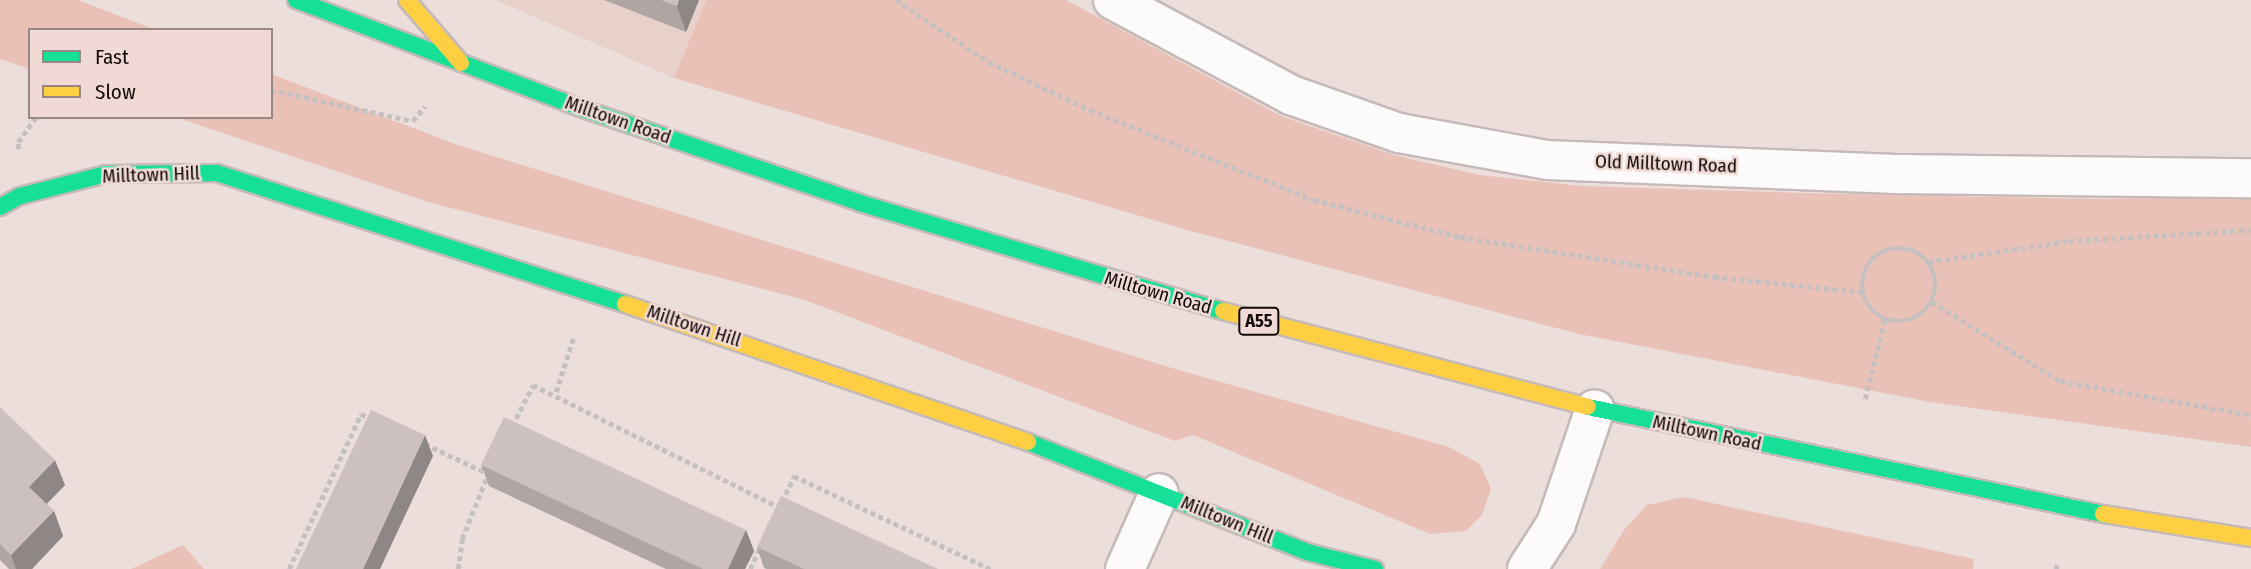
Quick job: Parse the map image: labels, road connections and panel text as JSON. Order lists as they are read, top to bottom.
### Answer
{
  "streets": {
    "main road": ["Milltown Road", "Milltown Hill", "A55"],
    "street": ["Old Milltown Road"]
  },
  "legend": ["Fast", "Slow"]
}
